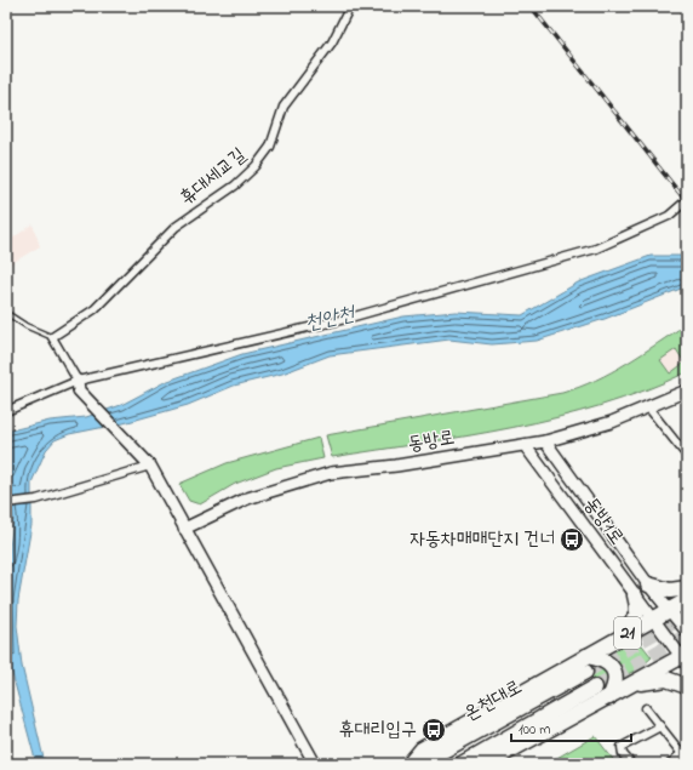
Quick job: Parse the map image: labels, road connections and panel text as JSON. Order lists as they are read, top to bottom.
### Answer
{
  "streets": {
    "highway": ["21", "온천대로"],
    "street": ["휴대세교길", "동방로", "동방1로"]
  },
  "crossings": [
    ["동방로", "동방1로"],
    ["동방1로", "21"]
  ],
  "water": ["천안천"],
  "places": {
    "bus stop": ["자동차매매단지 건너", "휴대리입구"]
  },
  "scale_bar": "100 m"
}
